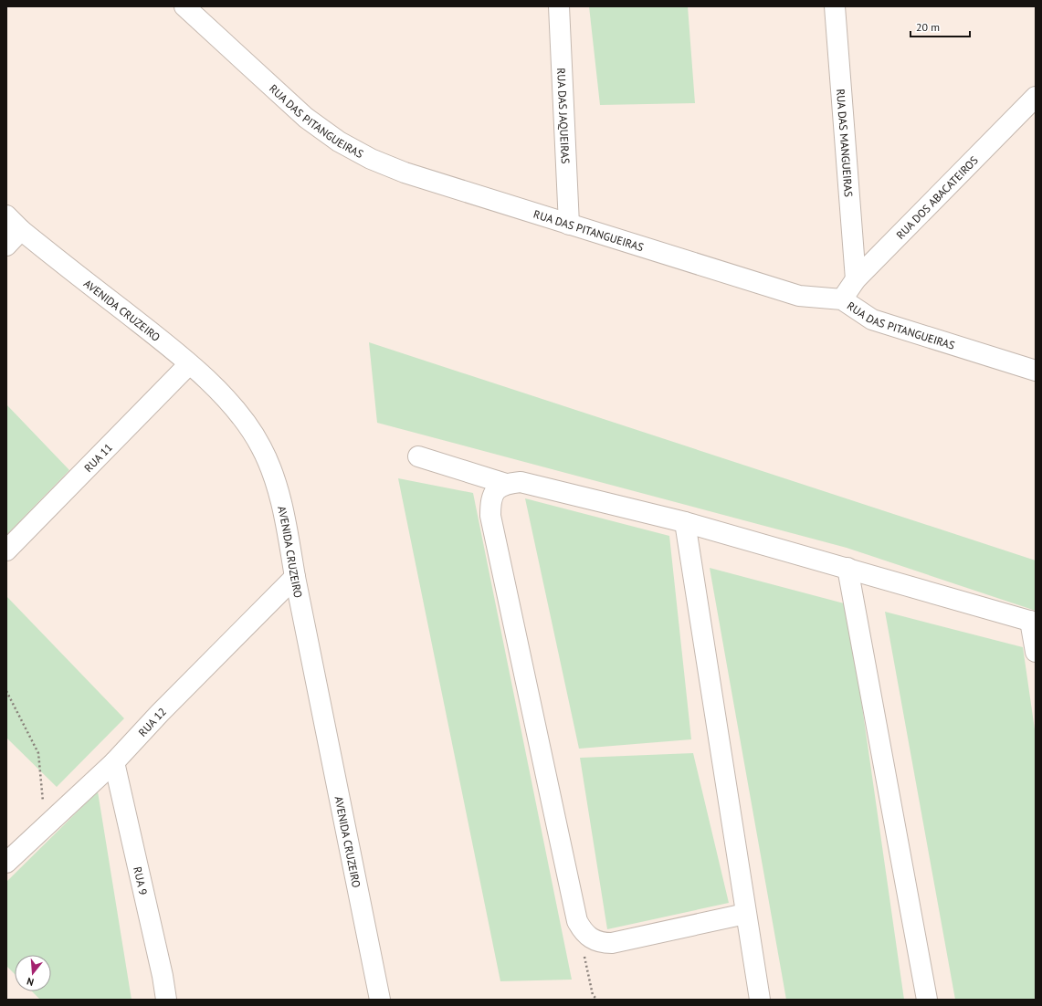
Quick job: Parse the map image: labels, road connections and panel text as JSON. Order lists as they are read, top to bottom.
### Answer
{
  "streets": {
    "street": [
      "RUA DAS JAQUEIRAS",
      "RUA DAS PITANGUEIRAS",
      "RUA DAS MANGUEIRAS",
      "RUA DOS ABACATEIROS",
      "AVENIDA CRUZEIRO",
      "RUA 11",
      "RUA 12",
      "RUA 9"
    ]
  },
  "crossings": [
    ["RUA DAS JAQUEIRAS", "RUA DAS PITANGUEIRAS"],
    ["RUA DAS PITANGUEIRAS", "RUA DOS ABACATEIROS"],
    ["RUA DAS MANGUEIRAS", "RUA DOS ABACATEIROS"],
    ["AVENIDA CRUZEIRO", "RUA 11"],
    ["AVENIDA CRUZEIRO", "RUA 12"],
    ["RUA 12", "RUA 9"]
  ],
  "scale_bar": "20 m",
  "north": "bottom"
}
